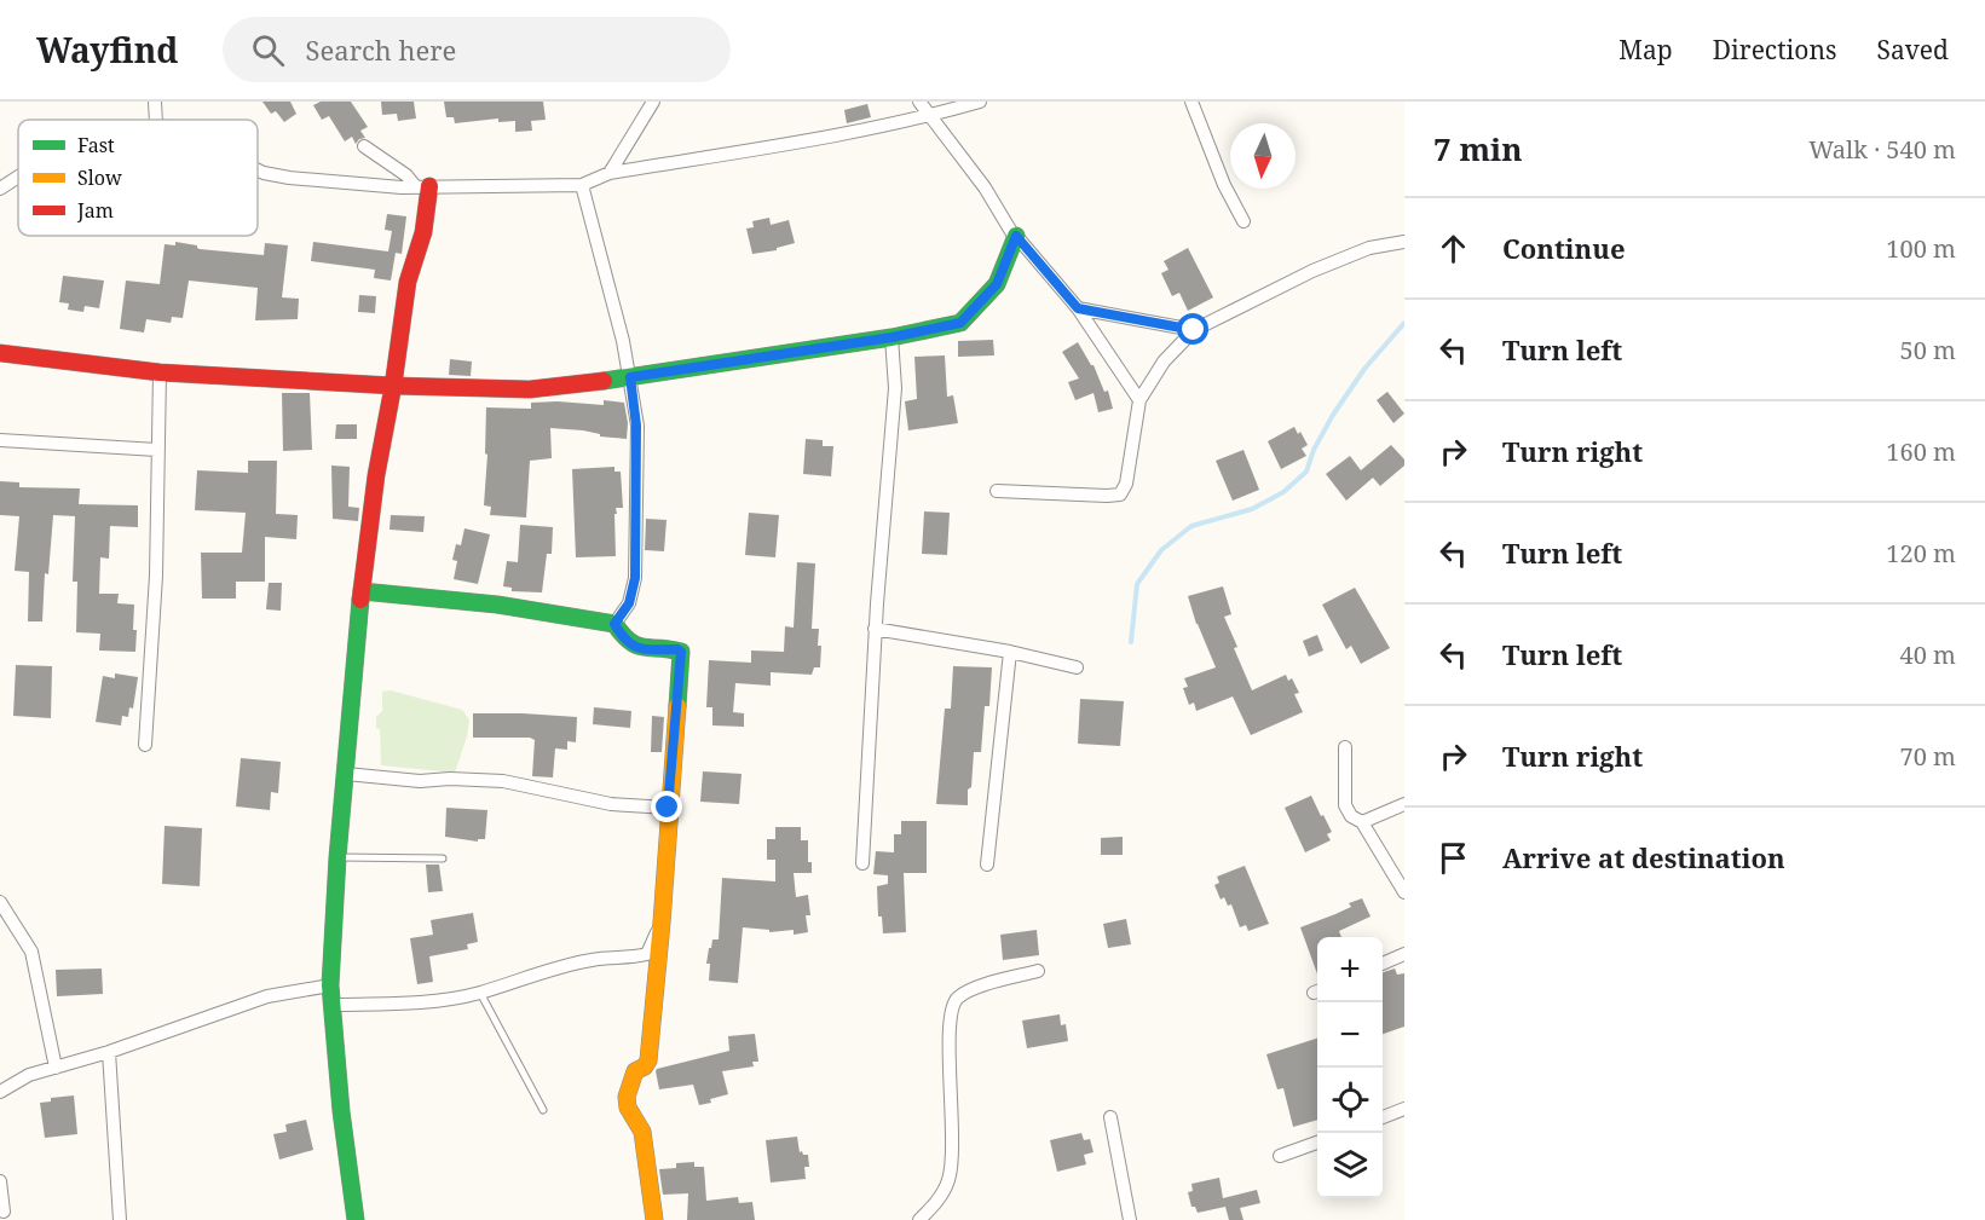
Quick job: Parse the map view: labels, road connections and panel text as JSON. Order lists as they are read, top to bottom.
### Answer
{
  "legend": ["Fast", "Slow", "Jam"],
  "north": "bottom",
  "page": {
    "header": "Wayfind",
    "search": "Search here",
    "nav": ["Map", "Directions", "Saved"],
    "heading": ["7 min", "Walk · 540 m"],
    "list": [
      ["Continue", "100 m"],
      ["Turn left", "50 m"],
      ["Turn right", "160 m"],
      ["Turn left", "120 m"],
      ["Turn left", "40 m"],
      ["Turn right", "70 m"],
      "Arrive at destination"
    ],
    "map_buttons": ["+", "−"]
  }
}
